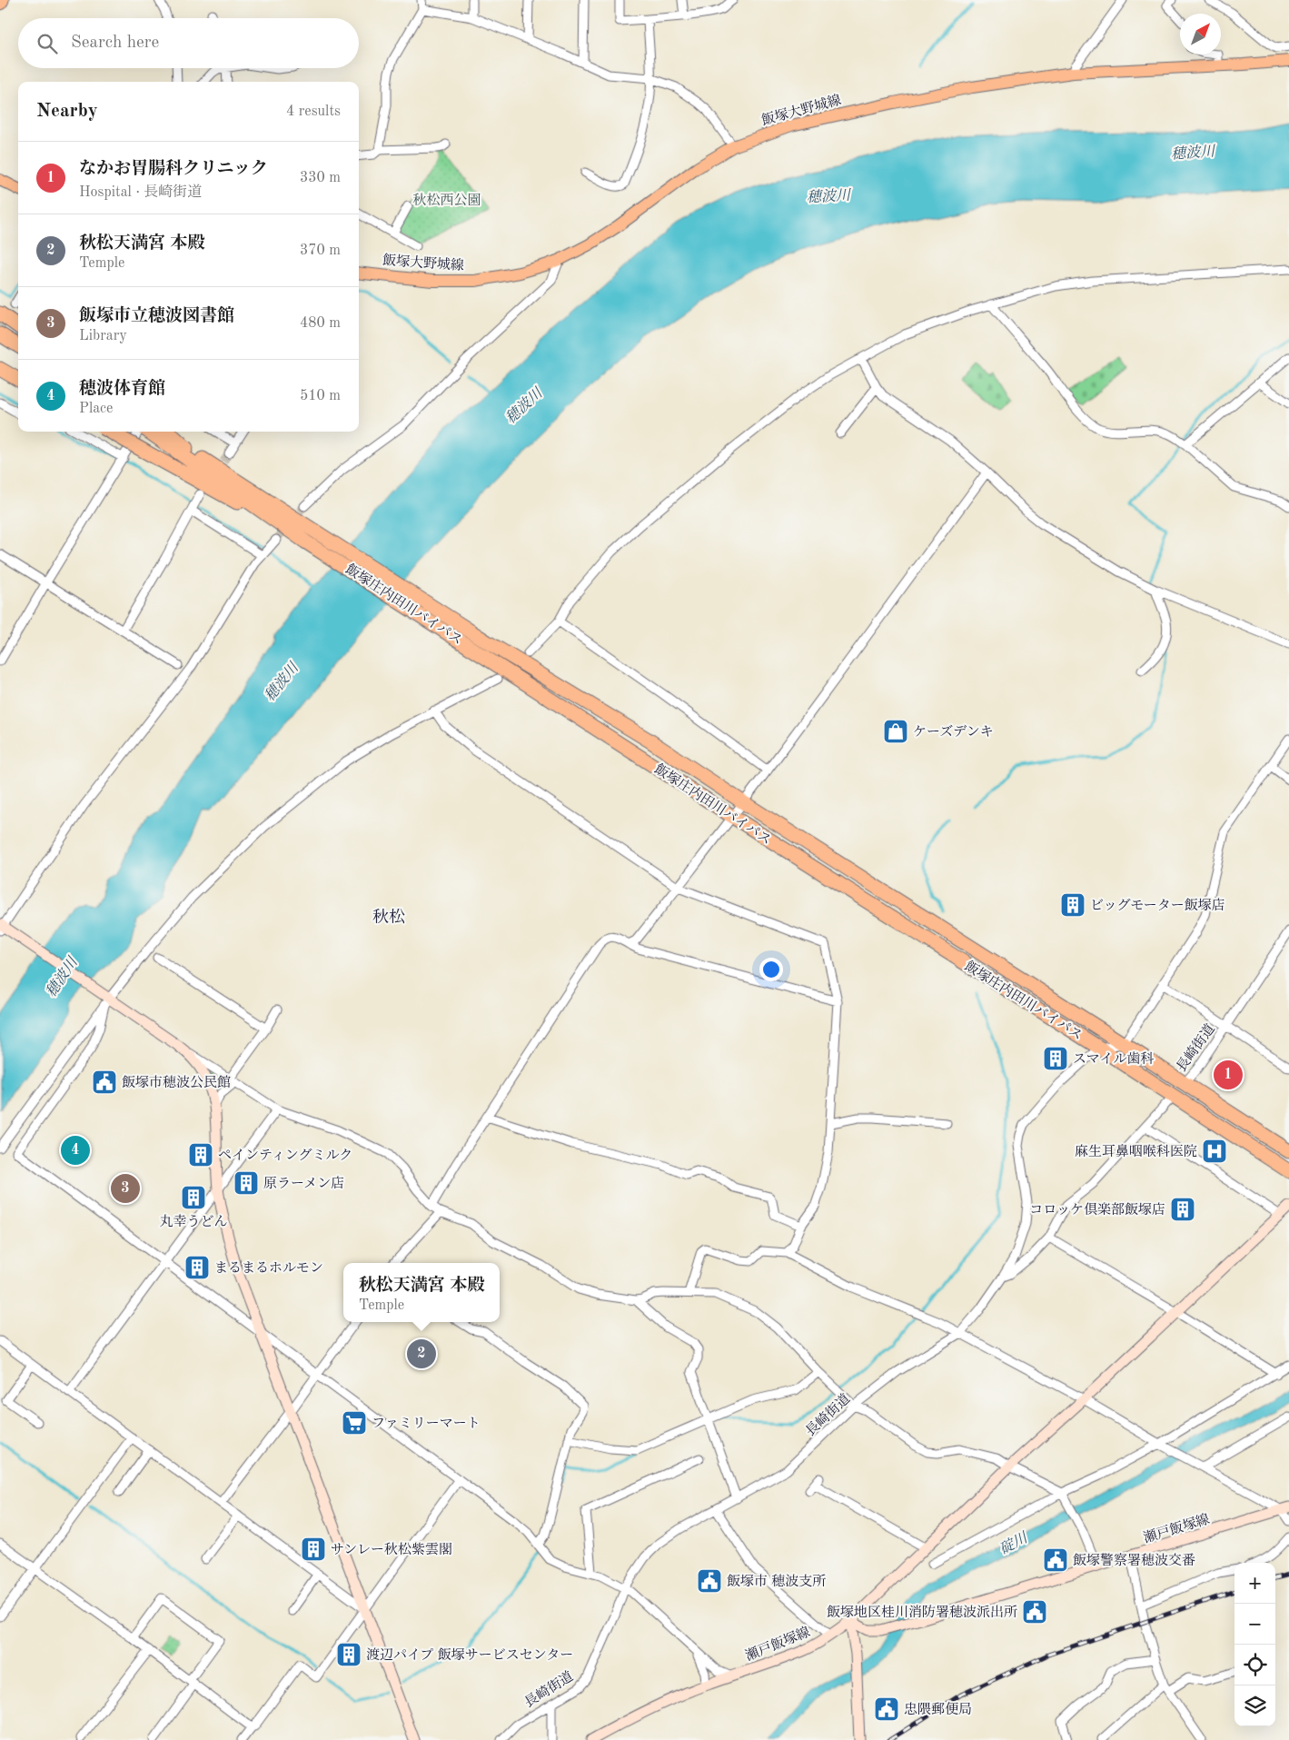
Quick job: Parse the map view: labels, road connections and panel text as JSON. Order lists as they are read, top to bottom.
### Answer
{
  "streets": {
    "highway": ["飯塚庄内田川バイパス"],
    "main road": ["飯塚大野城線"],
    "street": ["長崎街道", "瀬戸飯塚線"]
  },
  "crossings": [
    ["飯塚庄内田川バイパス", "長崎街道"]
  ],
  "districts": ["秋松"],
  "water": ["穂波川", "碇川"],
  "parks": ["秋松西公園"],
  "places": {
    "shop": ["ケーズデンキ"],
    "building": [
      "ビッグモーター飯塚店",
      "スマイル歯科",
      "ペインティングミルク",
      "原ラーメン店",
      "丸幸うどん",
      "コロッケ倶楽部飯塚店",
      "まるまるホルモン",
      "サンレー秋松紫雲閣",
      "渡辺パイプ 飯塚サービスセンター"
    ],
    "public building": [
      "飯塚市穂波公民館",
      "飯塚警察署穂波交番",
      "飯塚市 穂波支所",
      "飯塚地区桂川消防署穂波派出所",
      "忠隈郵便局"
    ],
    "hospital": ["麻生耳鼻咽喉科医院"],
    "supermarket": ["ファミリーマート"]
  },
  "north": "top right",
  "page": {
    "search": "Search here",
    "heading": ["Nearby", "4 results"],
    "list": [
      {
        "mark": "1",
        "name": "なかお胃腸科クリニック",
        "note": "Hospital · 長崎街道",
        "value": "330 m"
      },
      {
        "mark": "2",
        "name": "秋松天満宮 本殿",
        "note": "Temple",
        "value": "370 m"
      },
      {
        "mark": "3",
        "name": "飯塚市立穂波図書館",
        "note": "Library",
        "value": "480 m"
      },
      {
        "mark": "4",
        "name": "穂波体育館",
        "note": "Place",
        "value": "510 m"
      }
    ],
    "pins": [
      "1",
      "4",
      "3",
      "2"
    ],
    "popup": ["秋松天満宮 本殿", "Temple"],
    "map_buttons": ["+", "−"]
  }
}
